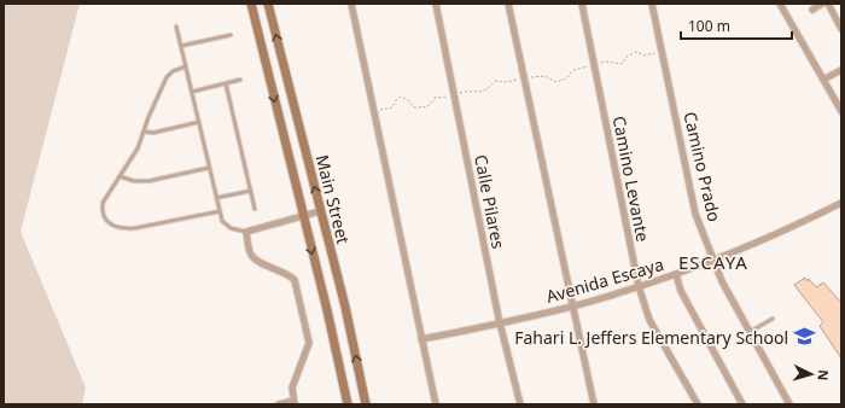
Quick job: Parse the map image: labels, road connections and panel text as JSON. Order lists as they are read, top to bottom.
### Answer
{
  "streets": {
    "main road": ["Main Street"],
    "street": [
      "Camino Prado",
      "Camino Levante",
      "Calle Pilares",
      "Avenida Escaya"
    ]
  },
  "crossings": [
    ["Camino Prado", "Avenida Escaya"],
    ["Camino Levante", "Avenida Escaya"],
    ["Calle Pilares", "Avenida Escaya"]
  ],
  "districts": ["ESCAYA"],
  "places": {
    "school or university": ["Fahari L. Jeffers Elementary School"]
  },
  "scale_bar": "100 m",
  "north": "right"
}
